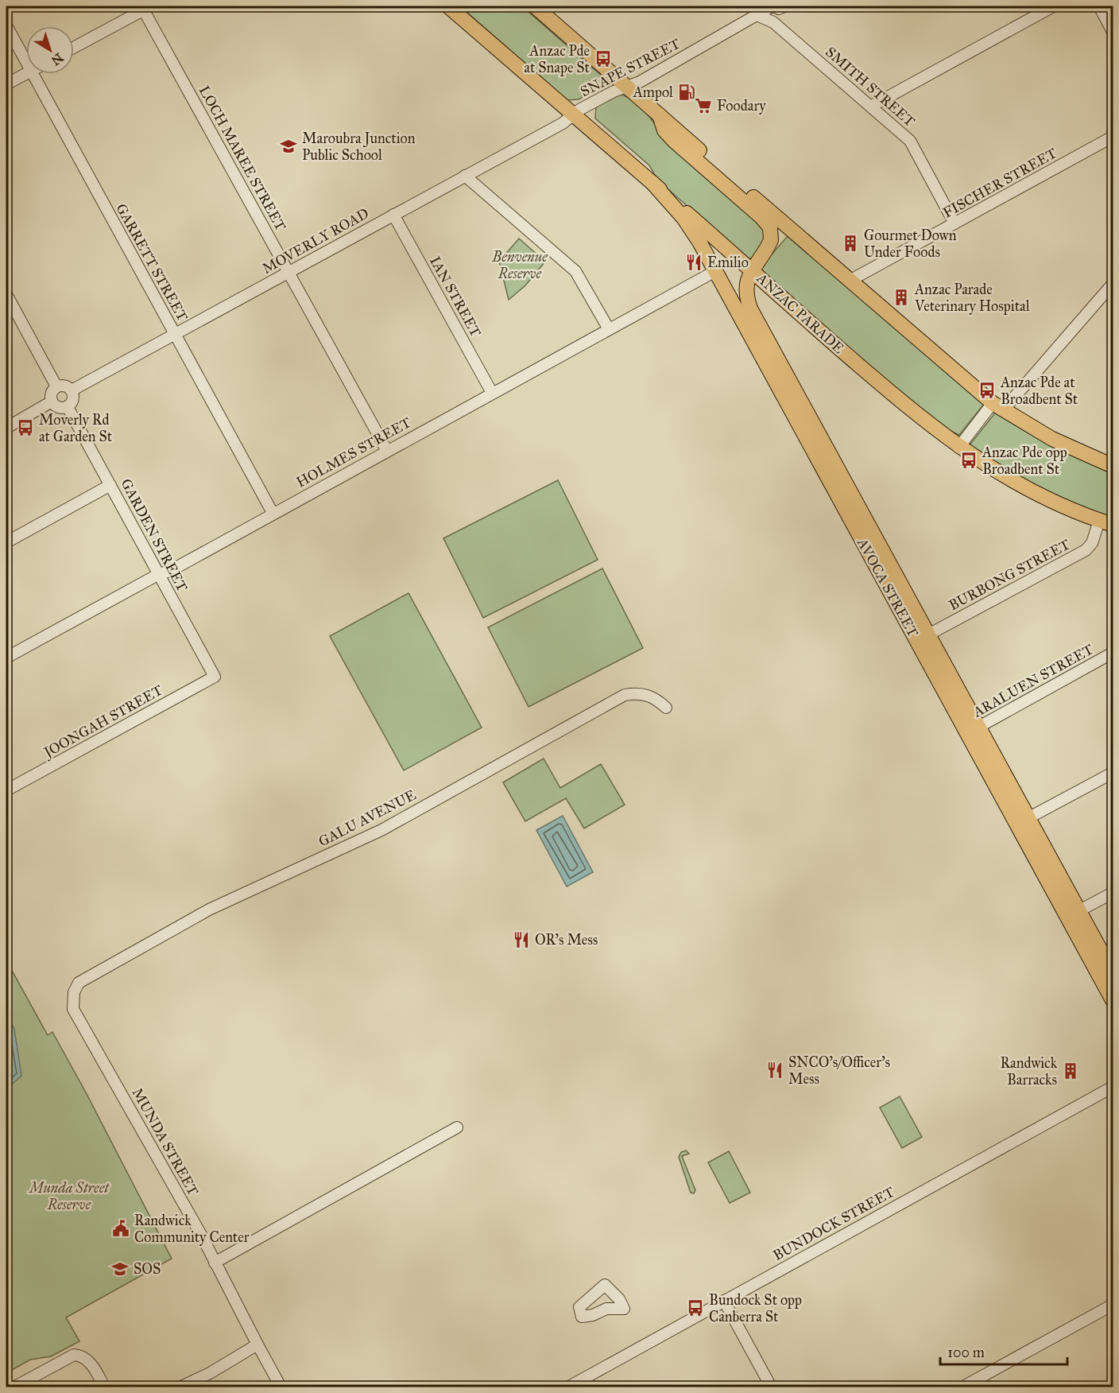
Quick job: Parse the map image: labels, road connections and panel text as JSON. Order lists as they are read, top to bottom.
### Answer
{
  "streets": {
    "main road": ["ANZAC PARADE", "AVOCA STREET"],
    "street": [
      "SNAPE STREET",
      "SMITH STREET",
      "LOCH MAREE STREET",
      "FISCHER STREET",
      "MOVERLY ROAD",
      "GARRETT STREET",
      "IAN STREET",
      "HOLMES STREET",
      "GARDEN STREET",
      "BURBONG STREET",
      "ARALUEN STREET",
      "JOONGAH STREET",
      "GALU AVENUE",
      "MUNDA STREET",
      "BUNDOCK STREET"
    ]
  },
  "crossings": [
    ["SNAPE STREET", "SMITH STREET"],
    ["SNAPE STREET", "MOVERLY ROAD"],
    ["SNAPE STREET", "ANZAC PARADE"],
    ["SMITH STREET", "FISCHER STREET"],
    ["LOCH MAREE STREET", "MOVERLY ROAD"],
    ["LOCH MAREE STREET", "HOLMES STREET"],
    ["MOVERLY ROAD", "GARRETT STREET"],
    ["MOVERLY ROAD", "IAN STREET"],
    ["MOVERLY ROAD", "ANZAC PARADE"],
    ["MOVERLY ROAD", "GARDEN STREET"],
    ["GARRETT STREET", "HOLMES STREET"],
    ["IAN STREET", "HOLMES STREET"],
    ["ANZAC PARADE", "BURBONG STREET"],
    ["ANZAC PARADE", "AVOCA STREET"],
    ["HOLMES STREET", "GARDEN STREET"],
    ["HOLMES STREET", "AVOCA STREET"],
    ["GARDEN STREET", "JOONGAH STREET"],
    ["BURBONG STREET", "AVOCA STREET"],
    ["AVOCA STREET", "ARALUEN STREET"],
    ["GALU AVENUE", "MUNDA STREET"]
  ],
  "parks": ["Benvenue Reserve", "Munda Street Reserve"],
  "places": {
    "bus stop": [
      "Anzac Pde at Snape St",
      "Anzac Pde at Broadbent St",
      "Moverly Rd at Garden St",
      "Anzac Pde opp Broadbent St",
      "Bundock St opp Canberra St"
    ],
    "fuel station": ["Ampol"],
    "supermarket": ["Foodary"],
    "school or university": ["Maroubra Junction Public School", "SOS"],
    "building": ["Gourmet Down Under Foods", "Anzac Parade Veterinary Hospital", "Randwick Barracks"],
    "restaurant": ["Emilio", "OR's Mess", "SNCO's/Officer's Mess"],
    "public building": ["Randwick Community Center"]
  },
  "scale_bar": "100 m",
  "north": "bottom right"
}
